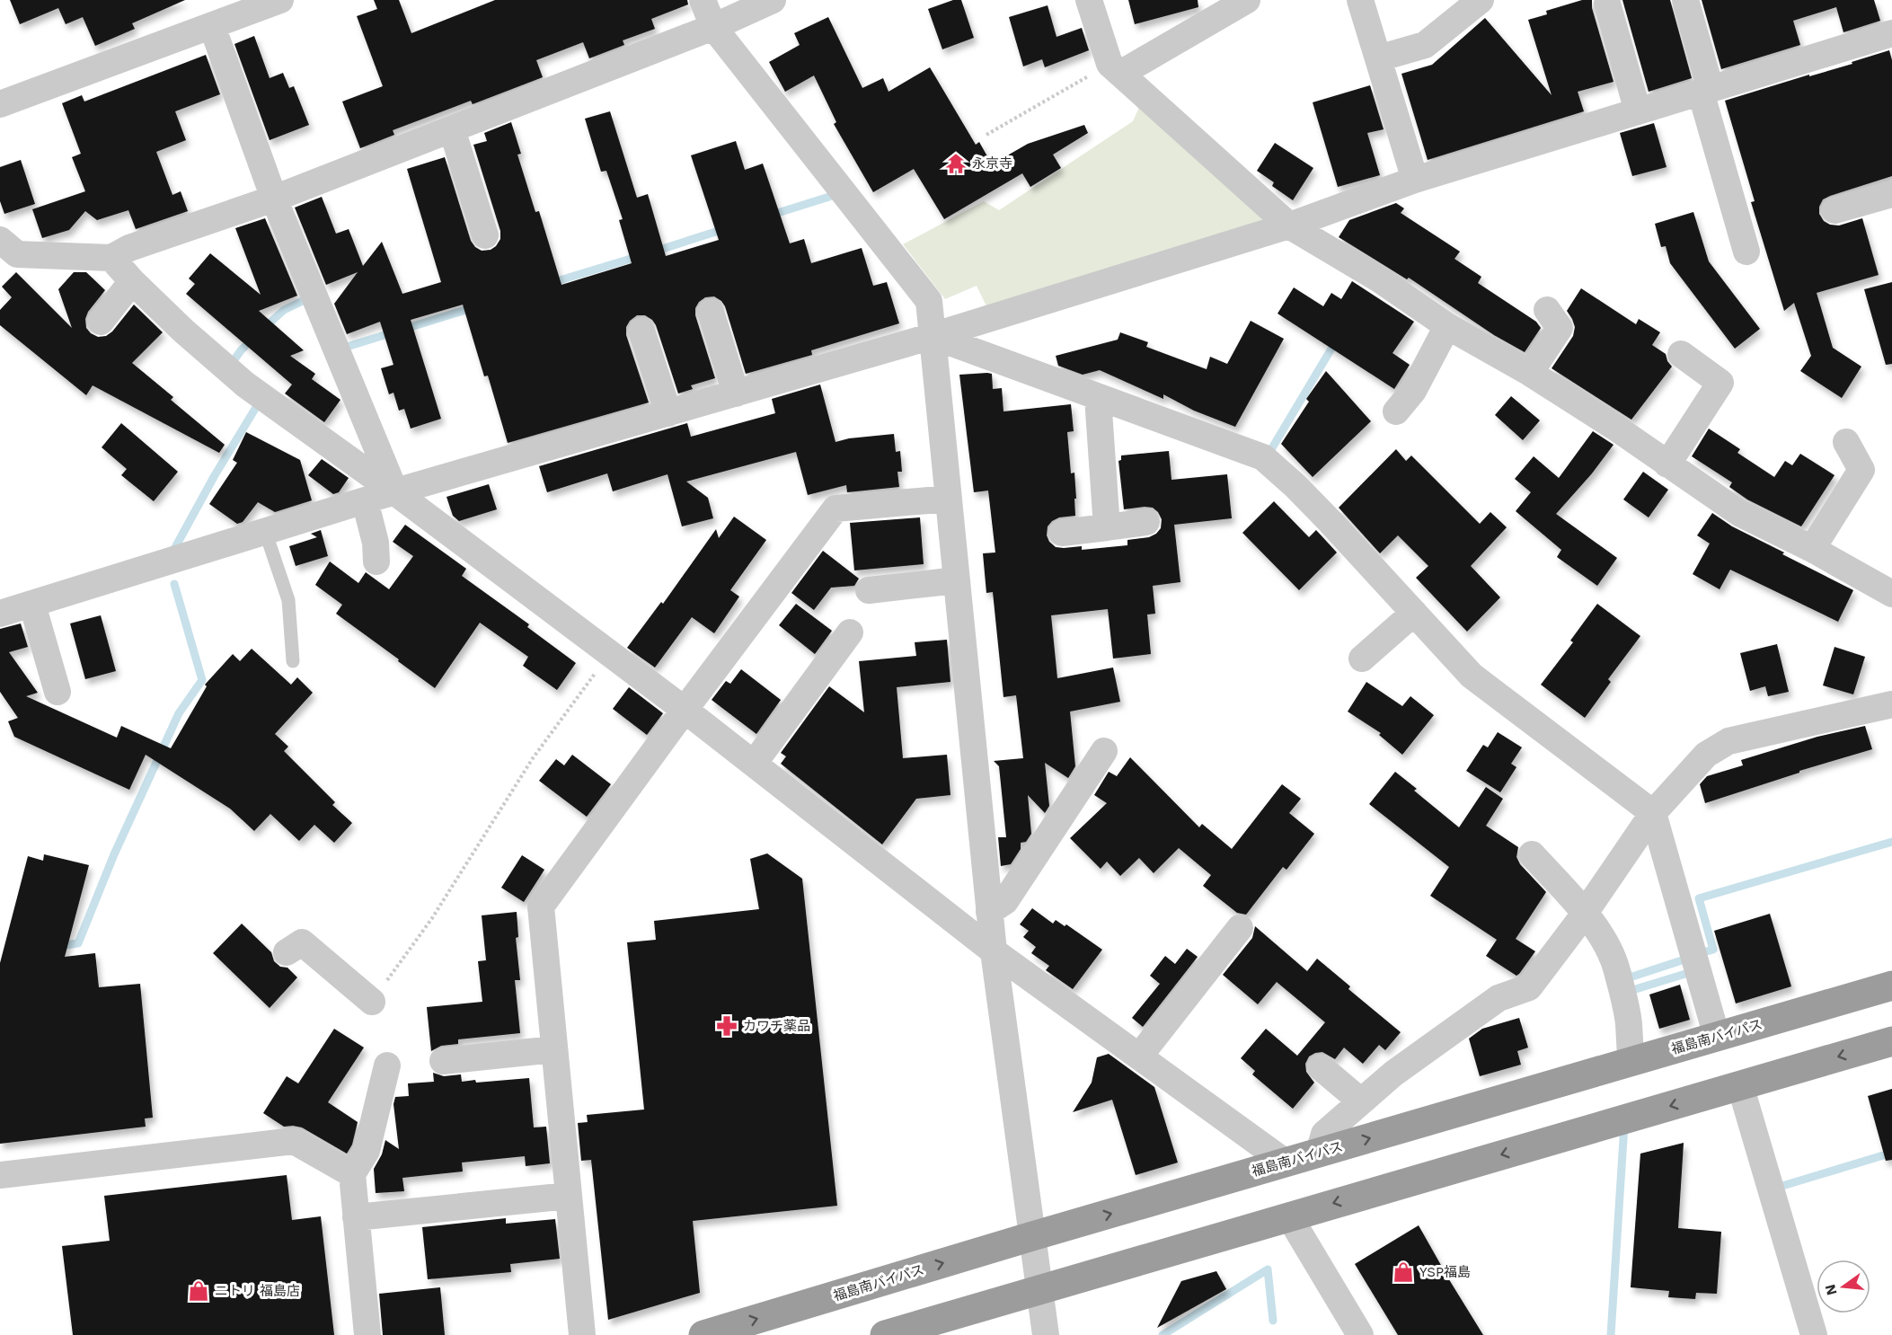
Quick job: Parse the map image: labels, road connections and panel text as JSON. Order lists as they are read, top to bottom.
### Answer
{
  "streets": {
    "highway": ["福島南バイパス"]
  },
  "places": {
    "temple": ["永京寺"],
    "pharmacy": ["カワチ薬品"],
    "shop": ["YSP福島", "ニトリ 福島店"]
  },
  "north": "left"
}
